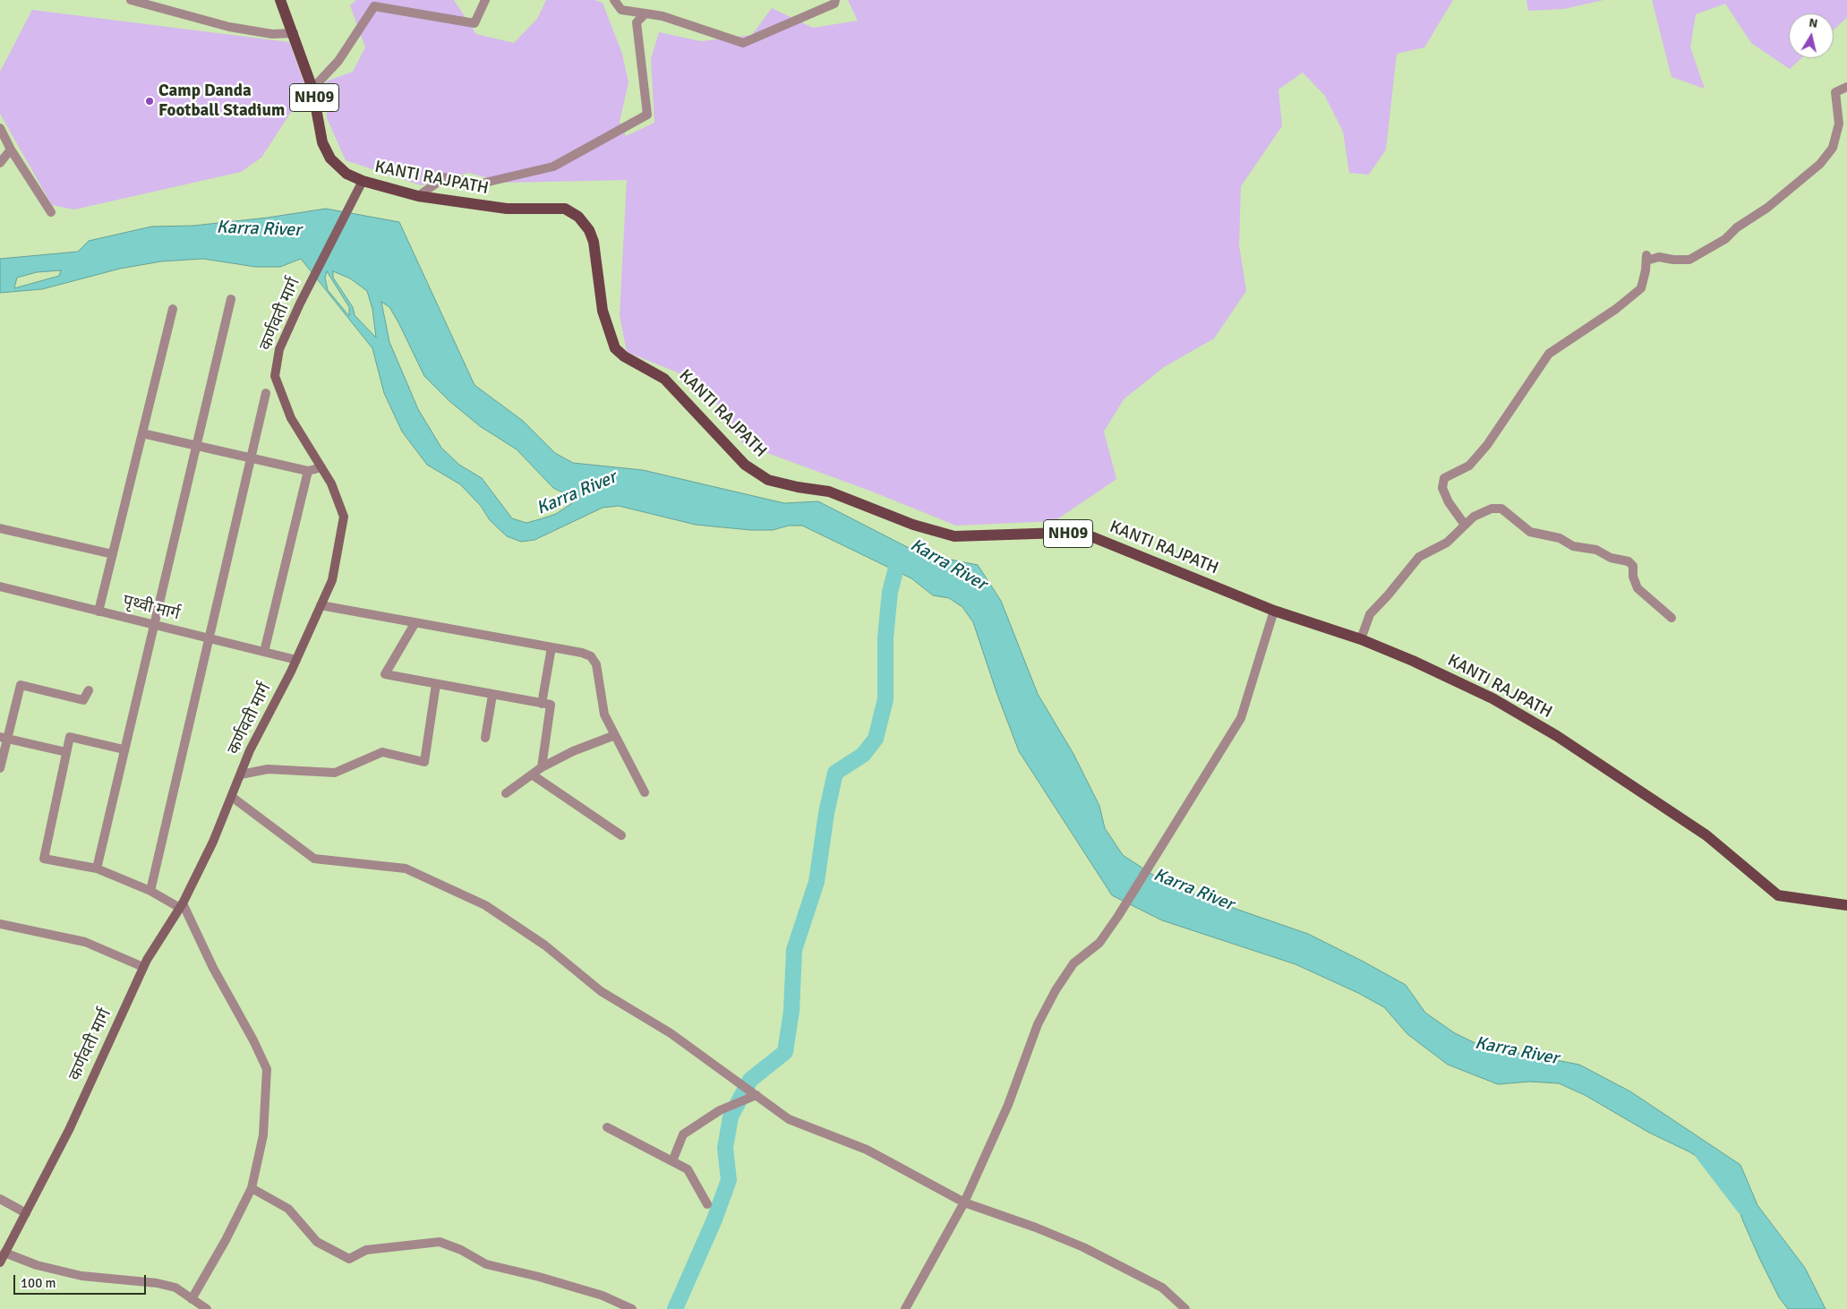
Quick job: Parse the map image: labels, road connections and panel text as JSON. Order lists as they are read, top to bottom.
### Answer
{
  "streets": {
    "main road": ["NH09", "KANTI RAJPATH", "कर्णवती मार्ग"],
    "street": ["पृथ्वी मार्ग"]
  },
  "crossings": [
    ["NH09", "KANTI RAJPATH"],
    ["NH09", "कर्णवती मार्ग"],
    ["KANTI RAJPATH", "कर्णवती मार्ग"],
    ["कर्णवती मार्ग", "पृथ्वी मार्ग"]
  ],
  "water": ["Karra River"],
  "places": ["Camp Danda Football Stadium"],
  "scale_bar": "100 m",
  "north": "top"
}
